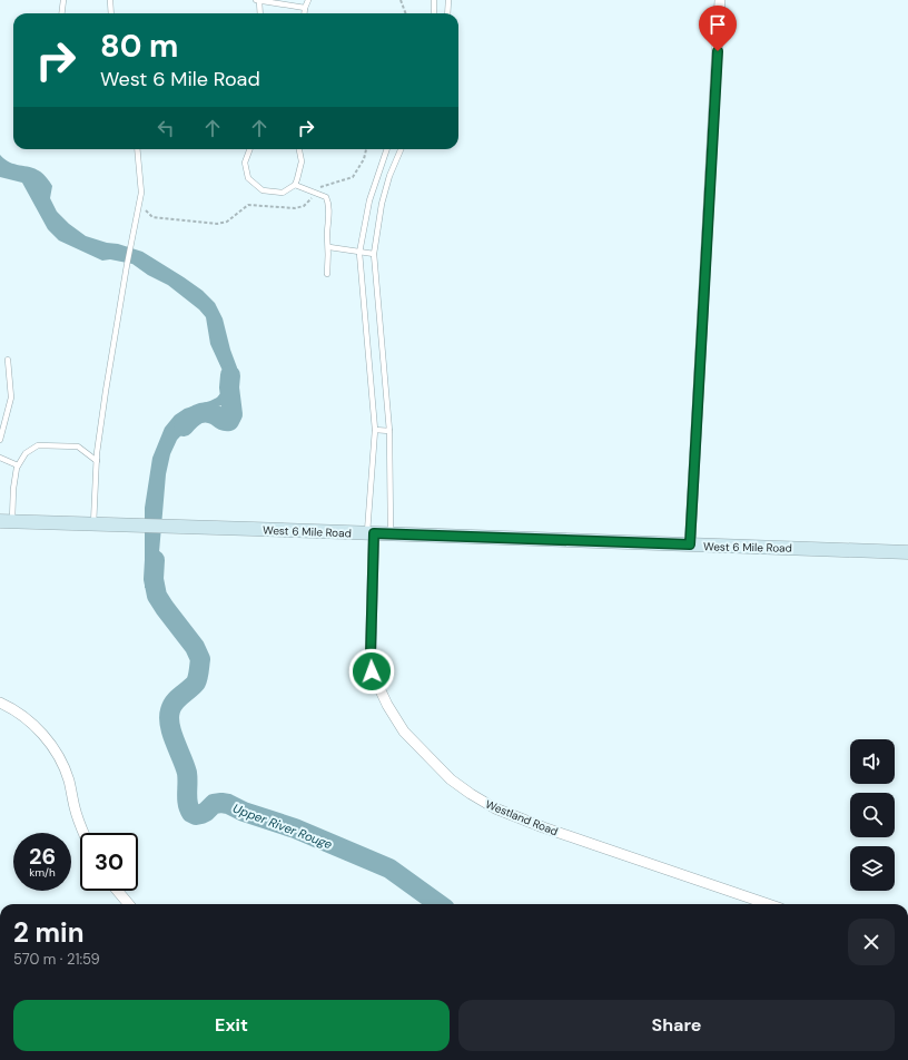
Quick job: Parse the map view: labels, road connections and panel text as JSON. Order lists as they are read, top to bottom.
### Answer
{
  "streets": {
    "main road": ["West 6 Mile Road"],
    "street": ["Westland Road"]
  },
  "crossings": [
    ["West 6 Mile Road", "Westland Road"]
  ],
  "water": ["Upper River Rouge"],
  "page": {
    "turn": ["80 m", "West 6 Mile Road"],
    "speed": "26 km/h",
    "limit": "30",
    "heading": ["2 min", "570 m · 21:59"],
    "buttons": ["Exit", "Share"]
  }
}
